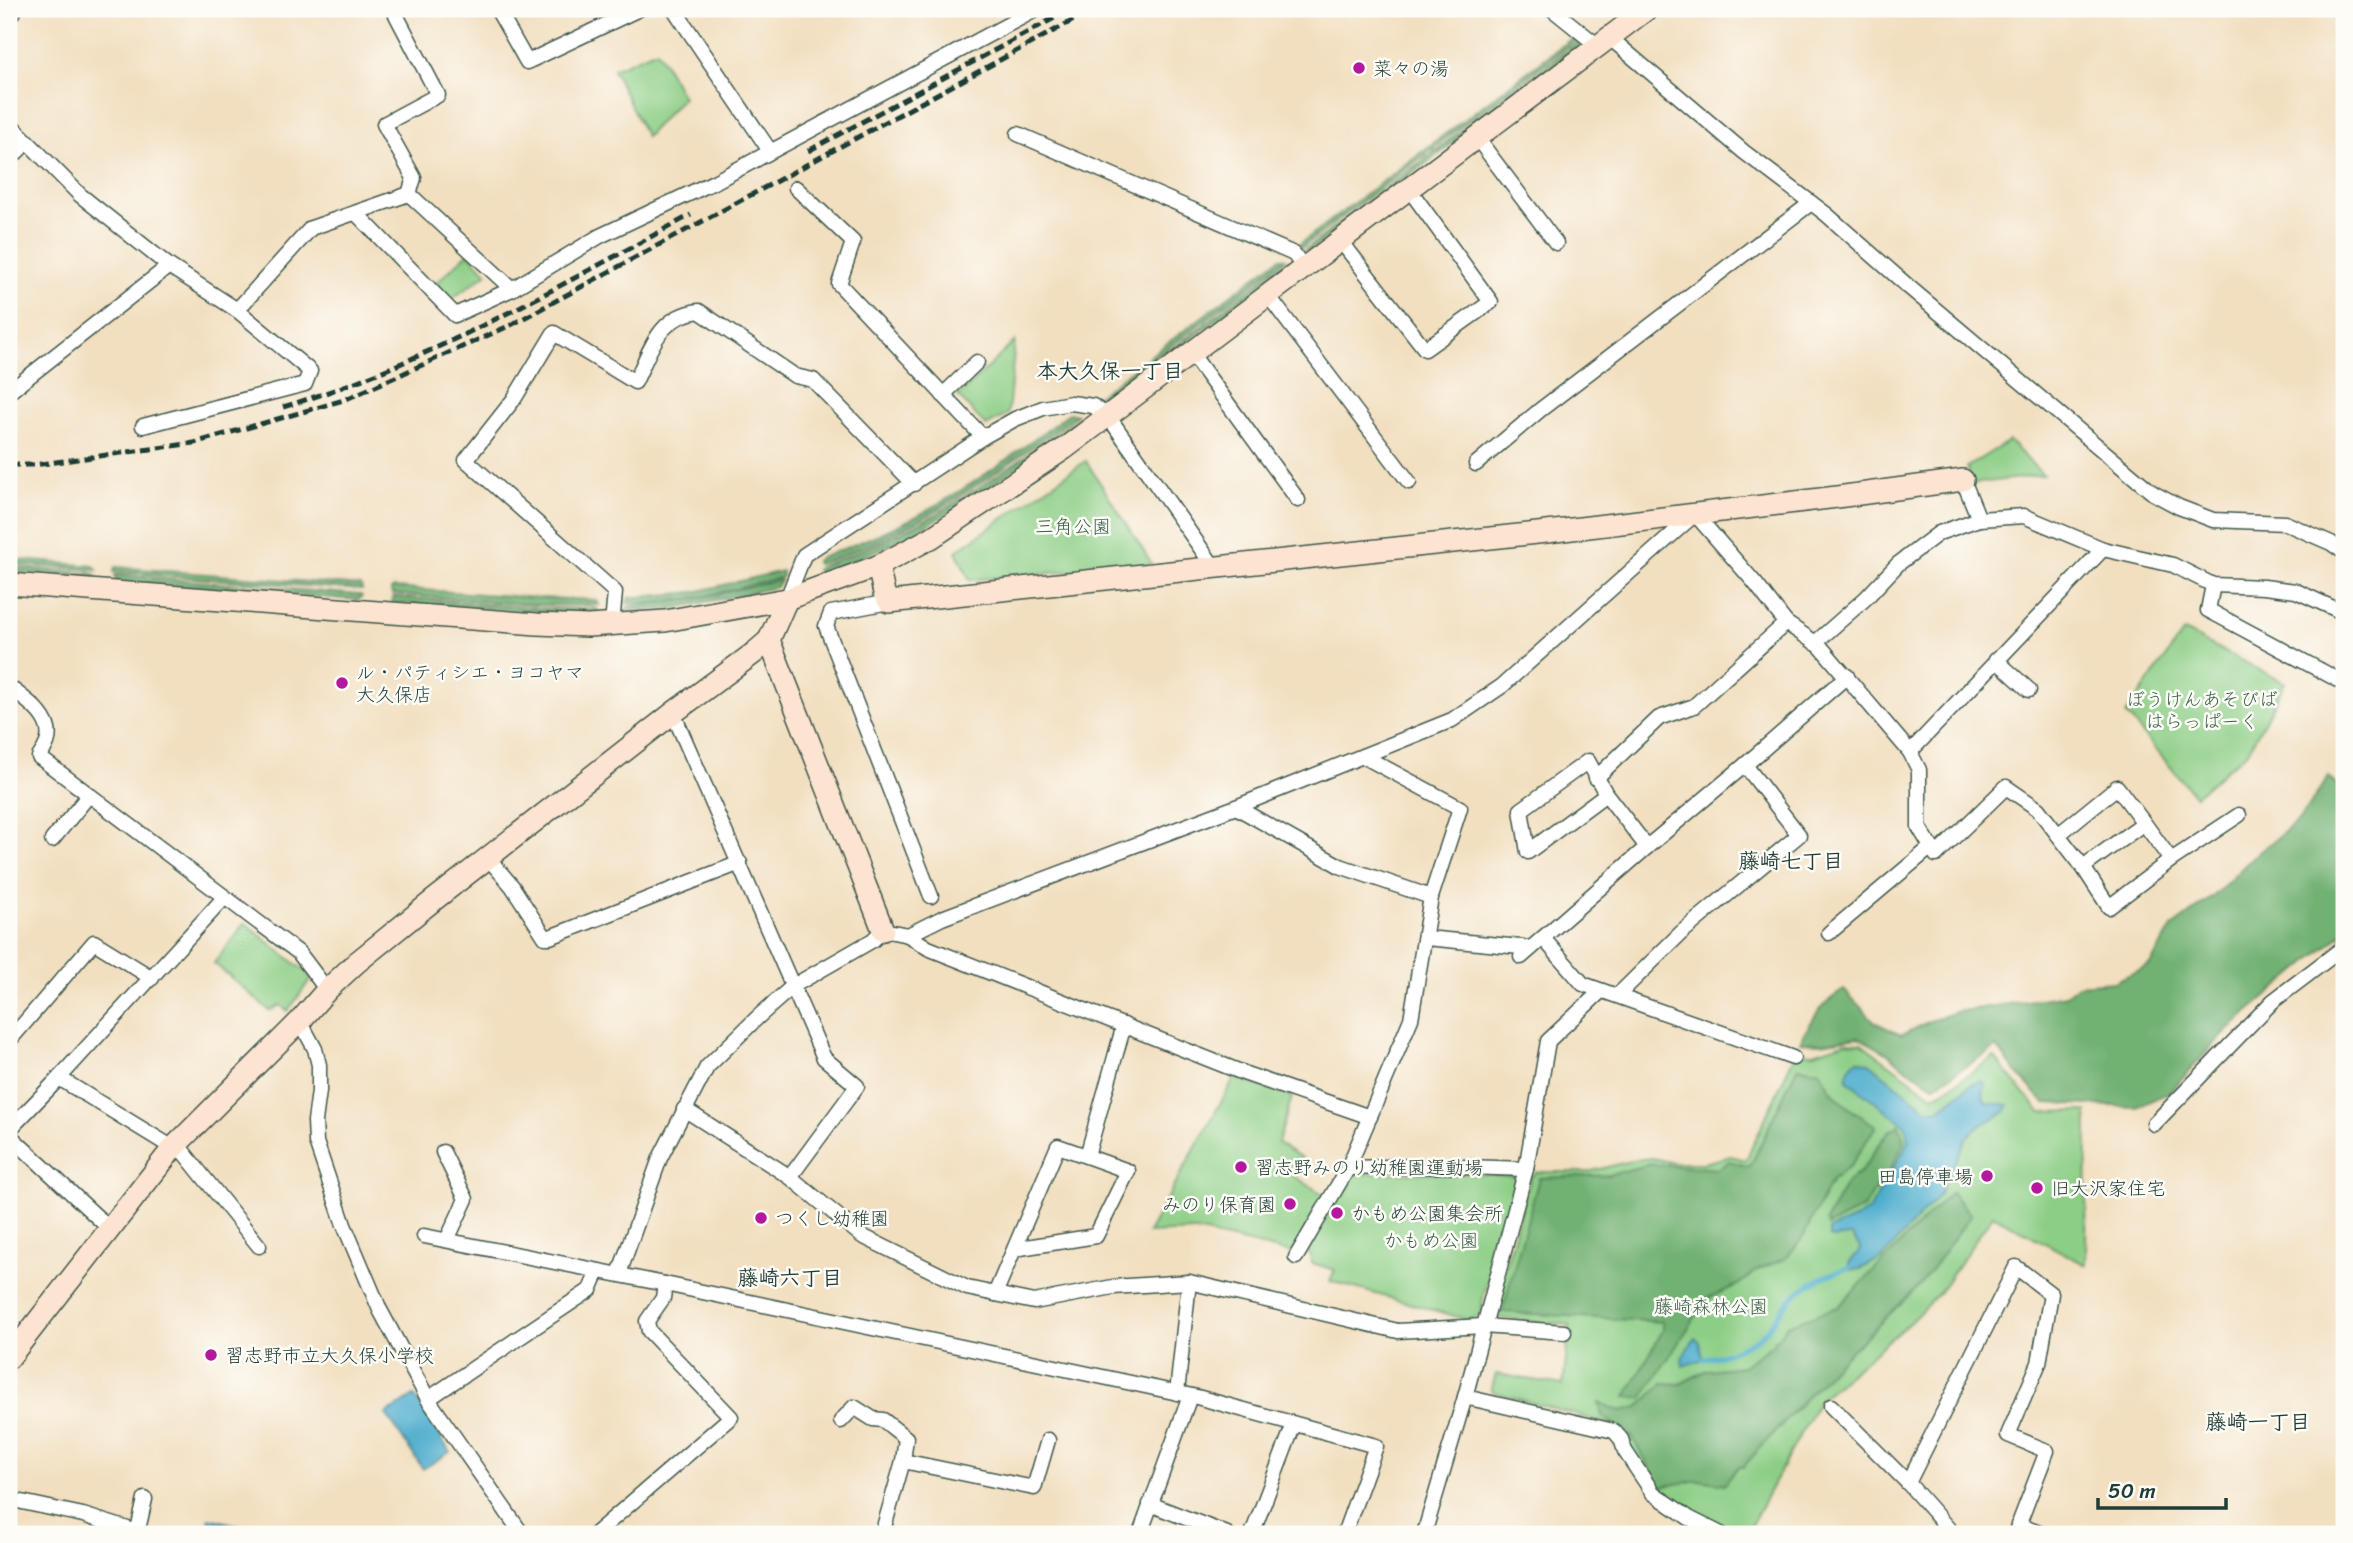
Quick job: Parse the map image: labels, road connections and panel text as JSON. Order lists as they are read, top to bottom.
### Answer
{
  "districts": [
    "本大久保一丁目",
    "藤崎七丁目",
    "藤崎六丁目",
    "藤崎一丁目"
  ],
  "parks": [
    "三角公園",
    "ぼうけんあそびば はらっぱーく",
    "かもめ公園",
    "藤崎森林公園"
  ],
  "places": [
    "菜々の湯",
    "ル・パティシエ・ヨコヤマ 大久保店",
    "習志野みのり幼稚園運動場",
    "田島停車場",
    "旧大沢家住宅",
    "みのり保育園",
    "かもめ公園集会所",
    "つくし幼稚園",
    "習志野市立大久保小学校"
  ],
  "scale_bar": "50 m"
}
